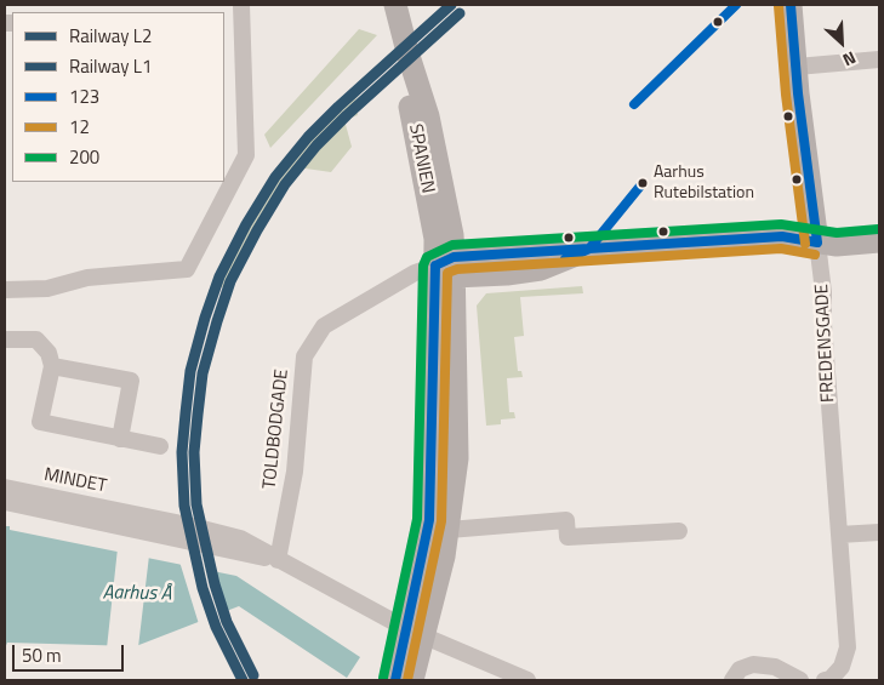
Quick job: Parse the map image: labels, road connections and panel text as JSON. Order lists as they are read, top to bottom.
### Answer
{
  "streets": {
    "street": [
      "SPANIEN",
      "FREDENSGADE",
      "TOLDBODGADE",
      "MINDET"
    ]
  },
  "crossings": [
    ["SPANIEN", "TOLDBODGADE"]
  ],
  "water": ["Aarhus Å"],
  "places": ["Aarhus Rutebilstation"],
  "lines": [
    "rail line L2",
    "transit line 123",
    "transit line 12",
    "rail line L1",
    "transit line 200"
  ],
  "legend": [
    "Railway L2",
    "Railway L1",
    "123",
    "12",
    "200"
  ],
  "scale_bar": "50 m",
  "north": "bottom right"
}
